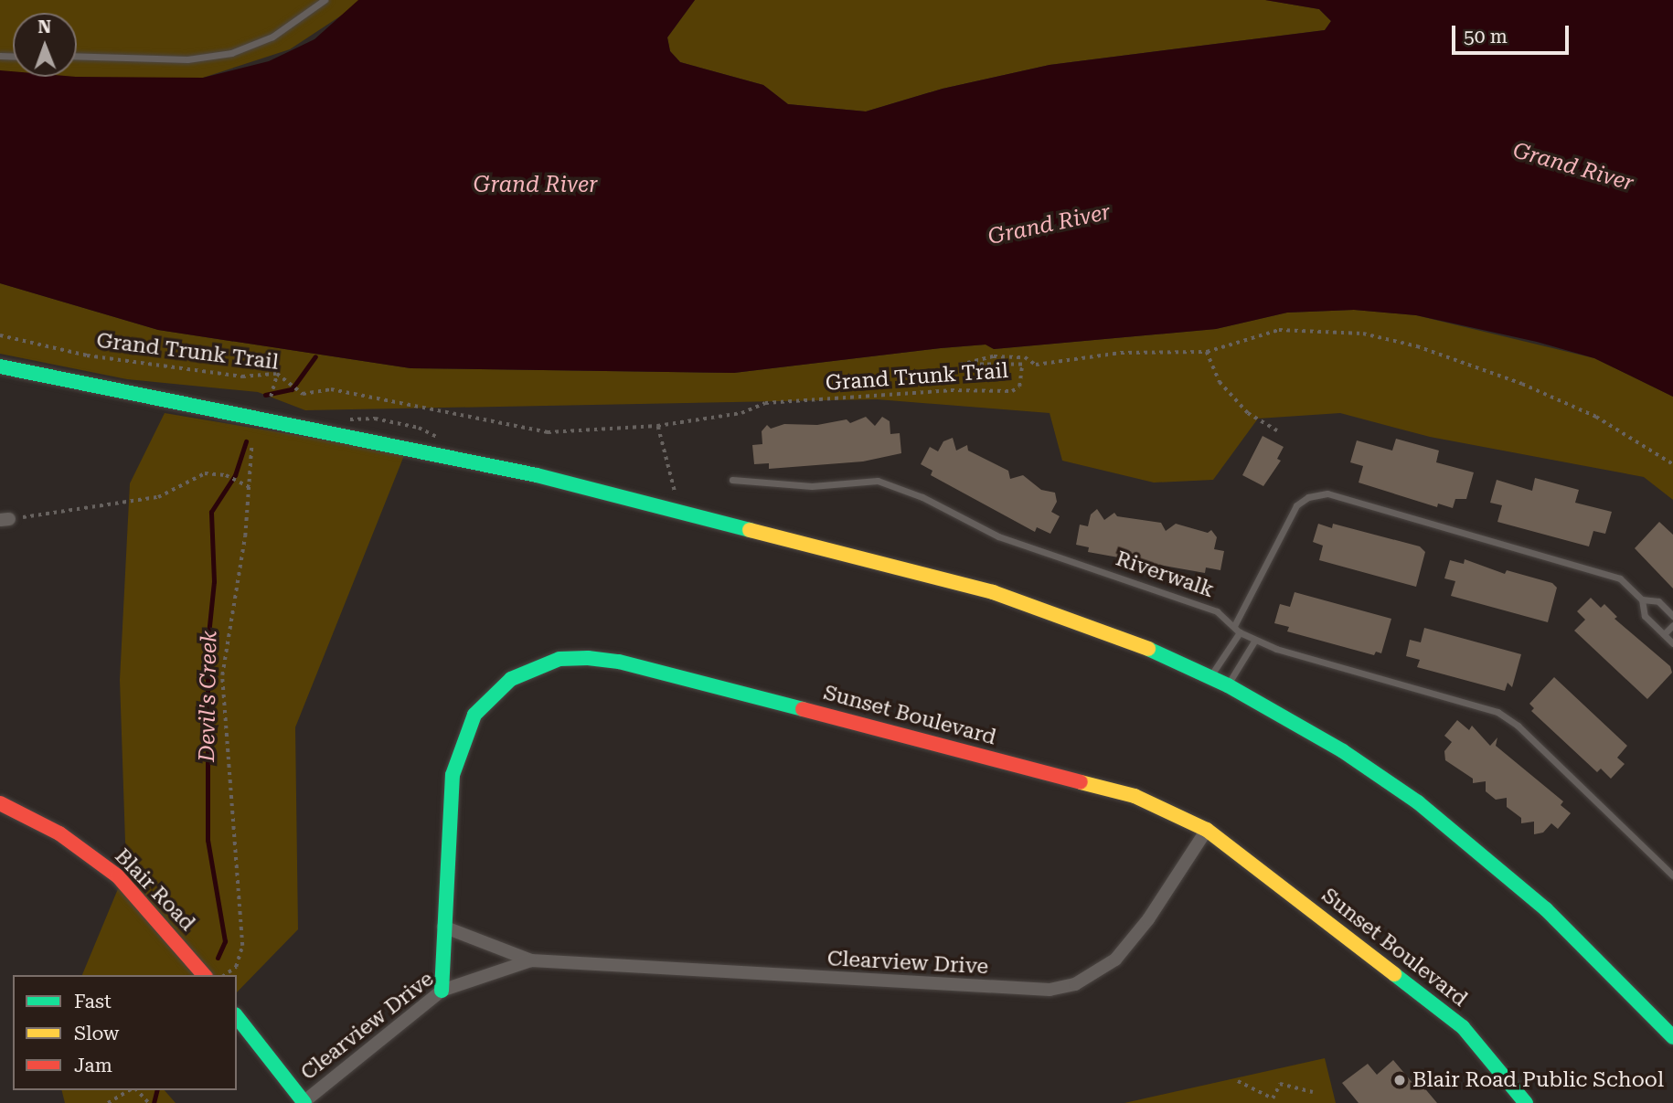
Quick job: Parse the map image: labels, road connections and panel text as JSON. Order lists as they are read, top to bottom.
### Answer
{
  "streets": {
    "street": ["Sunset Boulevard", "Blair Road", "Clearview Drive"],
    "lane": ["Riverwalk"],
    "path": ["Grand Trunk Trail"]
  },
  "crossings": [
    ["Sunset Boulevard", "Clearview Drive"]
  ],
  "water": ["Grand River", "Devil's Creek"],
  "places": ["Blair Road Public School"],
  "legend": ["Fast", "Slow", "Jam"],
  "scale_bar": "50 m",
  "north": "top"
}
